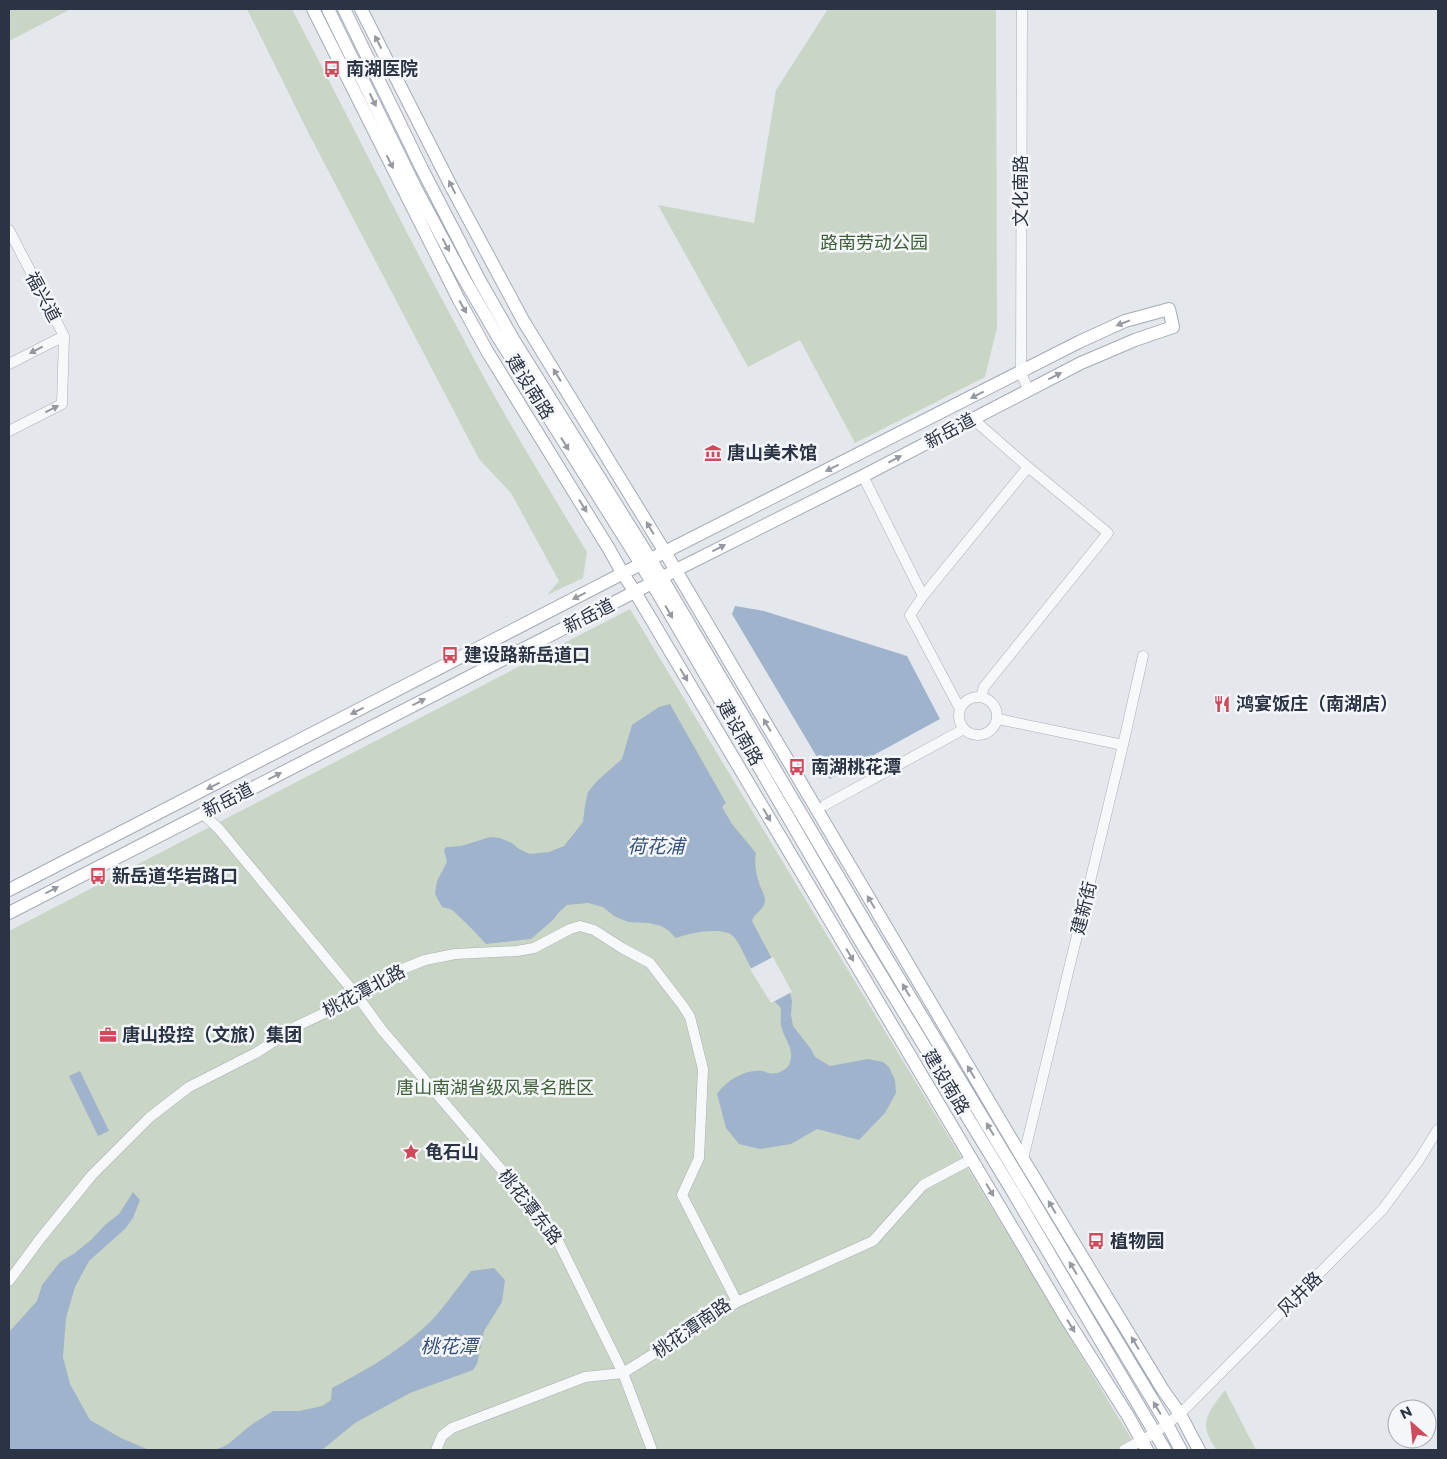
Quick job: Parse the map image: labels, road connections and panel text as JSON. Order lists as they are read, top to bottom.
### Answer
{
  "streets": {
    "main road": ["建设南路", "新岳道"],
    "street": [
      "文化南路",
      "福兴道",
      "建新街",
      "桃花潭北路",
      "桃花潭东路",
      "风井路",
      "桃花潭南路"
    ]
  },
  "crossings": [
    ["文化南路", "新岳道"],
    ["建设南路", "新岳道"],
    ["建设南路", "风井路"],
    ["新岳道", "桃花潭东路"],
    ["桃花潭北路", "桃花潭东路"],
    ["桃花潭北路", "桃花潭南路"],
    ["桃花潭东路", "桃花潭南路"]
  ],
  "water": ["荷花浦", "桃花潭"],
  "parks": ["路南劳动公园", "唐山南湖省级风景名胜区"],
  "places": {
    "bus stop": [
      "南湖医院",
      "建设路新岳道口",
      "南湖桃花潭",
      "新岳道华岩路口",
      "植物园"
    ],
    "museum": ["唐山美术馆"],
    "restaurant": ["鸿宴饭庄（南湖店）"],
    "office": ["唐山投控（文旅）集团"],
    "place": ["龟石山"]
  },
  "north": "top left"
}
